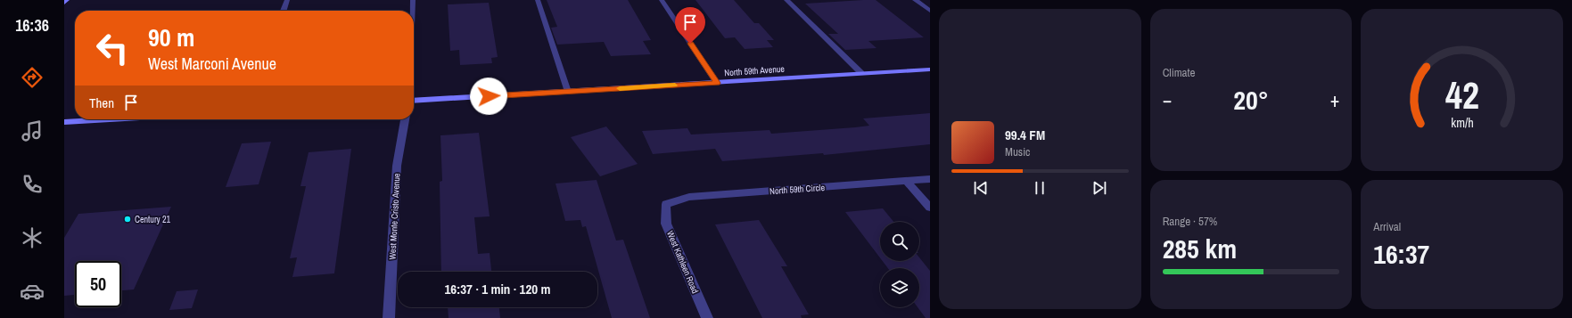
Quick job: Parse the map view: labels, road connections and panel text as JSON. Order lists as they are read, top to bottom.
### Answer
{
  "streets": {
    "main road": ["North 59th Avenue"],
    "street": ["North 59th Circle", "West Monte Cristo Avenue", "West Kathleen Road"]
  },
  "crossings": [
    ["North 59th Circle", "West Kathleen Road"]
  ],
  "places": ["Century 21"],
  "page": {
    "tabs": "16:36",
    "tile": [
      "Climate",
      ["Range · 57%", "285 km"],
      ["Arrival", "16:37"]
    ],
    "turn": ["90 m", "West Marconi Avenue"],
    "then": "Then",
    "heat": ["−", "20°", "+"],
    "song": ["99.4 FM", "Music"],
    "limit": "50",
    "trip": "16:37 · 1 min · 120 m",
    "gauge": ["42", "km/h"]
  }
}
